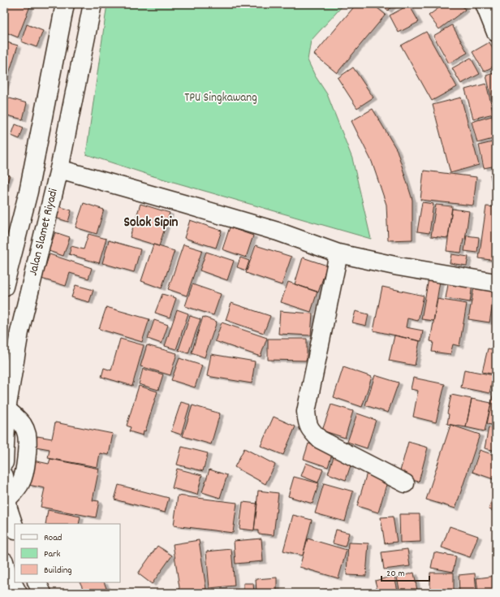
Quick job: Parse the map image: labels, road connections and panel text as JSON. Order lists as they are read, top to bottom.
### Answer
{
  "streets": {
    "main road": ["Jalan Slamet Riyadi"]
  },
  "districts": ["Solok Sipin"],
  "parks": ["TPU Singkawang"],
  "legend": ["Road", "Park", "Building"],
  "scale_bar": "20 m"
}
